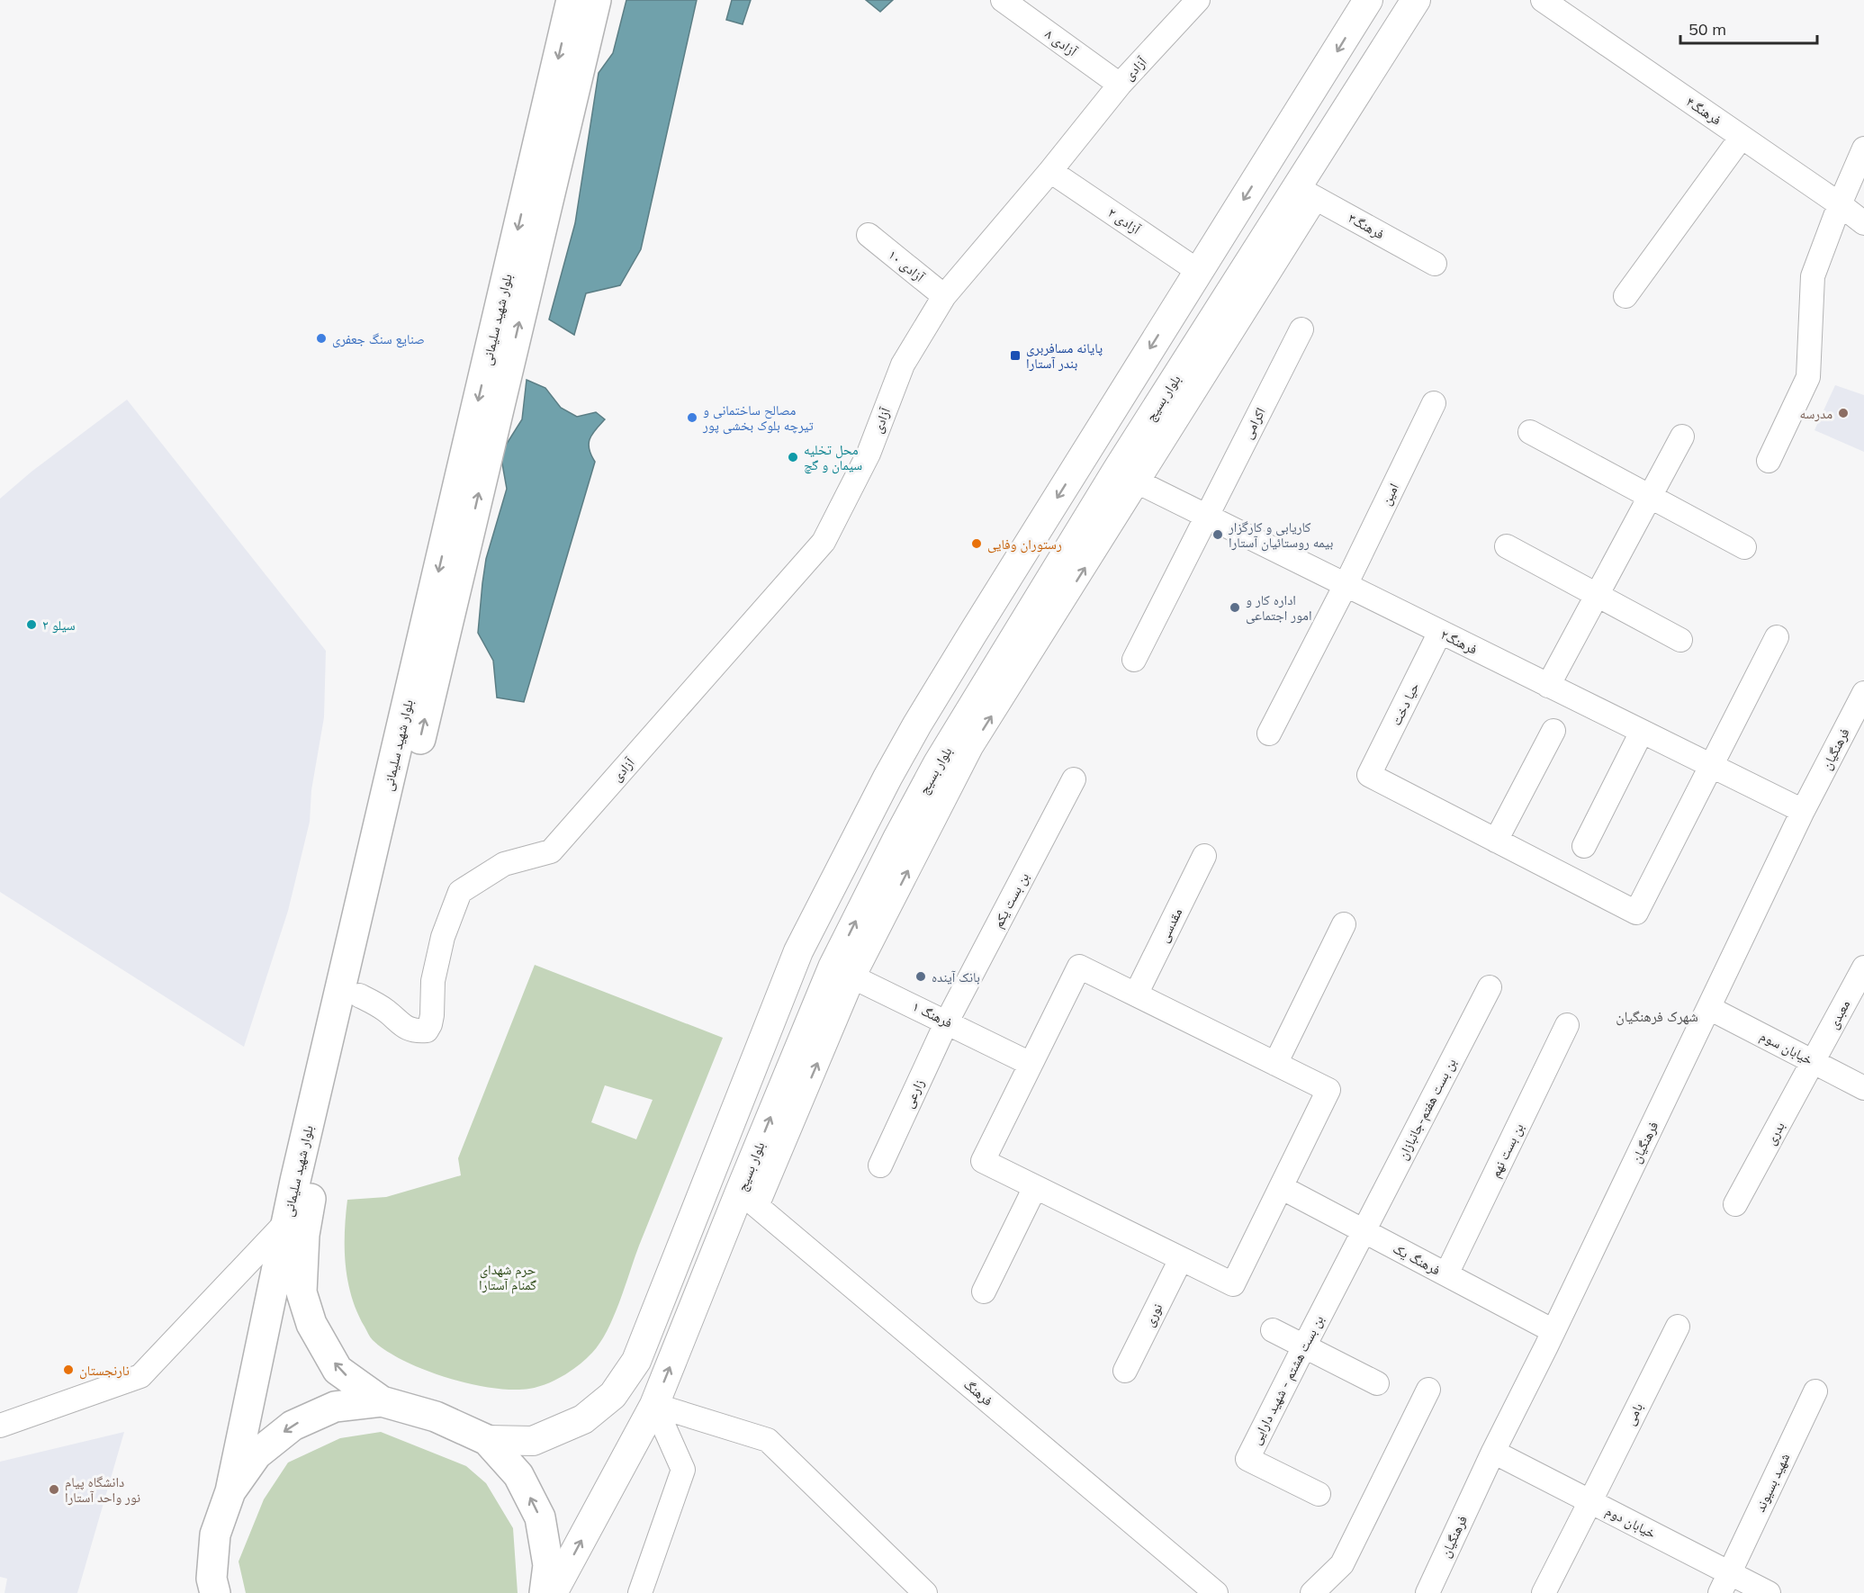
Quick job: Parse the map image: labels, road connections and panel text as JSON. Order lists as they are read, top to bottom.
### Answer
{
  "streets": {
    "highway": ["بلوار شهید سلیمانی"],
    "main road": ["بلوار بسیج"],
    "street": [
      "آزادی ۸",
      "آزادی",
      "فرهنگ۴",
      "آزادی ۲",
      "فرهنگ۳",
      "آزادی ۱۰",
      "اکرامی",
      "امین",
      "فرهنگ۲",
      "حیا دخت",
      "فرهنگیان",
      "بن بست یکم",
      "مقدسی",
      "فرهنگ ۱",
      "معبدی",
      "خیابان سوم",
      "زارعی",
      "بن بست هفتم-جانبازان",
      "بدری",
      "بن بست نهم",
      "فرهنگ یک",
      "نوری",
      "بن بست هشتم - شهید دارایی",
      "فرهنگ",
      "بامی",
      "شهید بسیوند",
      "خیابان دوم"
    ]
  },
  "crossings": [
    ["آزادی ۸", "آزادی"],
    ["آزادی", "آزادی ۲"],
    ["آزادی", "آزادی ۱۰"],
    ["آزادی", "بلوار شهید سلیمانی"],
    ["فرهنگ۳", "بلوار بسیج"],
    ["بلوار بسیج", "فرهنگ۲"],
    ["بلوار بسیج", "فرهنگ ۱"],
    ["بلوار بسیج", "فرهنگ"],
    ["اکرامی", "فرهنگ۲"],
    ["امین", "فرهنگ۲"],
    ["فرهنگ۲", "حیا دخت"],
    ["فرهنگ۲", "فرهنگیان"],
    ["فرهنگیان", "خیابان سوم"],
    ["فرهنگیان", "فرهنگ یک"],
    ["فرهنگیان", "خیابان دوم"],
    ["بن بست یکم", "فرهنگ ۱"],
    ["بن بست یکم", "زارعی"],
    ["فرهنگ ۱", "زارعی"],
    ["معبدی", "خیابان سوم"],
    ["معبدی", "بدری"],
    ["خیابان سوم", "بدری"],
    ["بن بست هفتم-جانبازان", "فرهنگ یک"],
    ["بن بست هفتم-جانبازان", "بن بست هشتم - شهید دارایی"],
    ["بن بست نهم", "فرهنگ یک"],
    ["فرهنگ یک", "بن بست هشتم - شهید دارایی"],
    ["بامی", "خیابان دوم"],
    ["شهید بسیوند", "خیابان دوم"]
  ],
  "districts": ["شهرک فرهنگیان"],
  "parks": ["حرم شهدای گمنام آستارا"],
  "places": {
    "other": [
      "صنایع سنگ جعفری",
      "مدرسه",
      "مصالح ساختمانی و تیرچه بلوک بخشی پور",
      "محل تخلیه سیمان و گچ",
      "کاریابی و کارگزار بیمه روستائیان آستارا",
      "رستوران وفایی",
      "اداره کار و امور اجتماعی",
      "سیلو ۲",
      "بانک آینده",
      "نارنجستان",
      "دانشگاه پیام نور واحد آستارا"
    ],
    "transit": ["پایانه مسافربری بندر آستارا"]
  },
  "scale_bar": "50 m"
}
